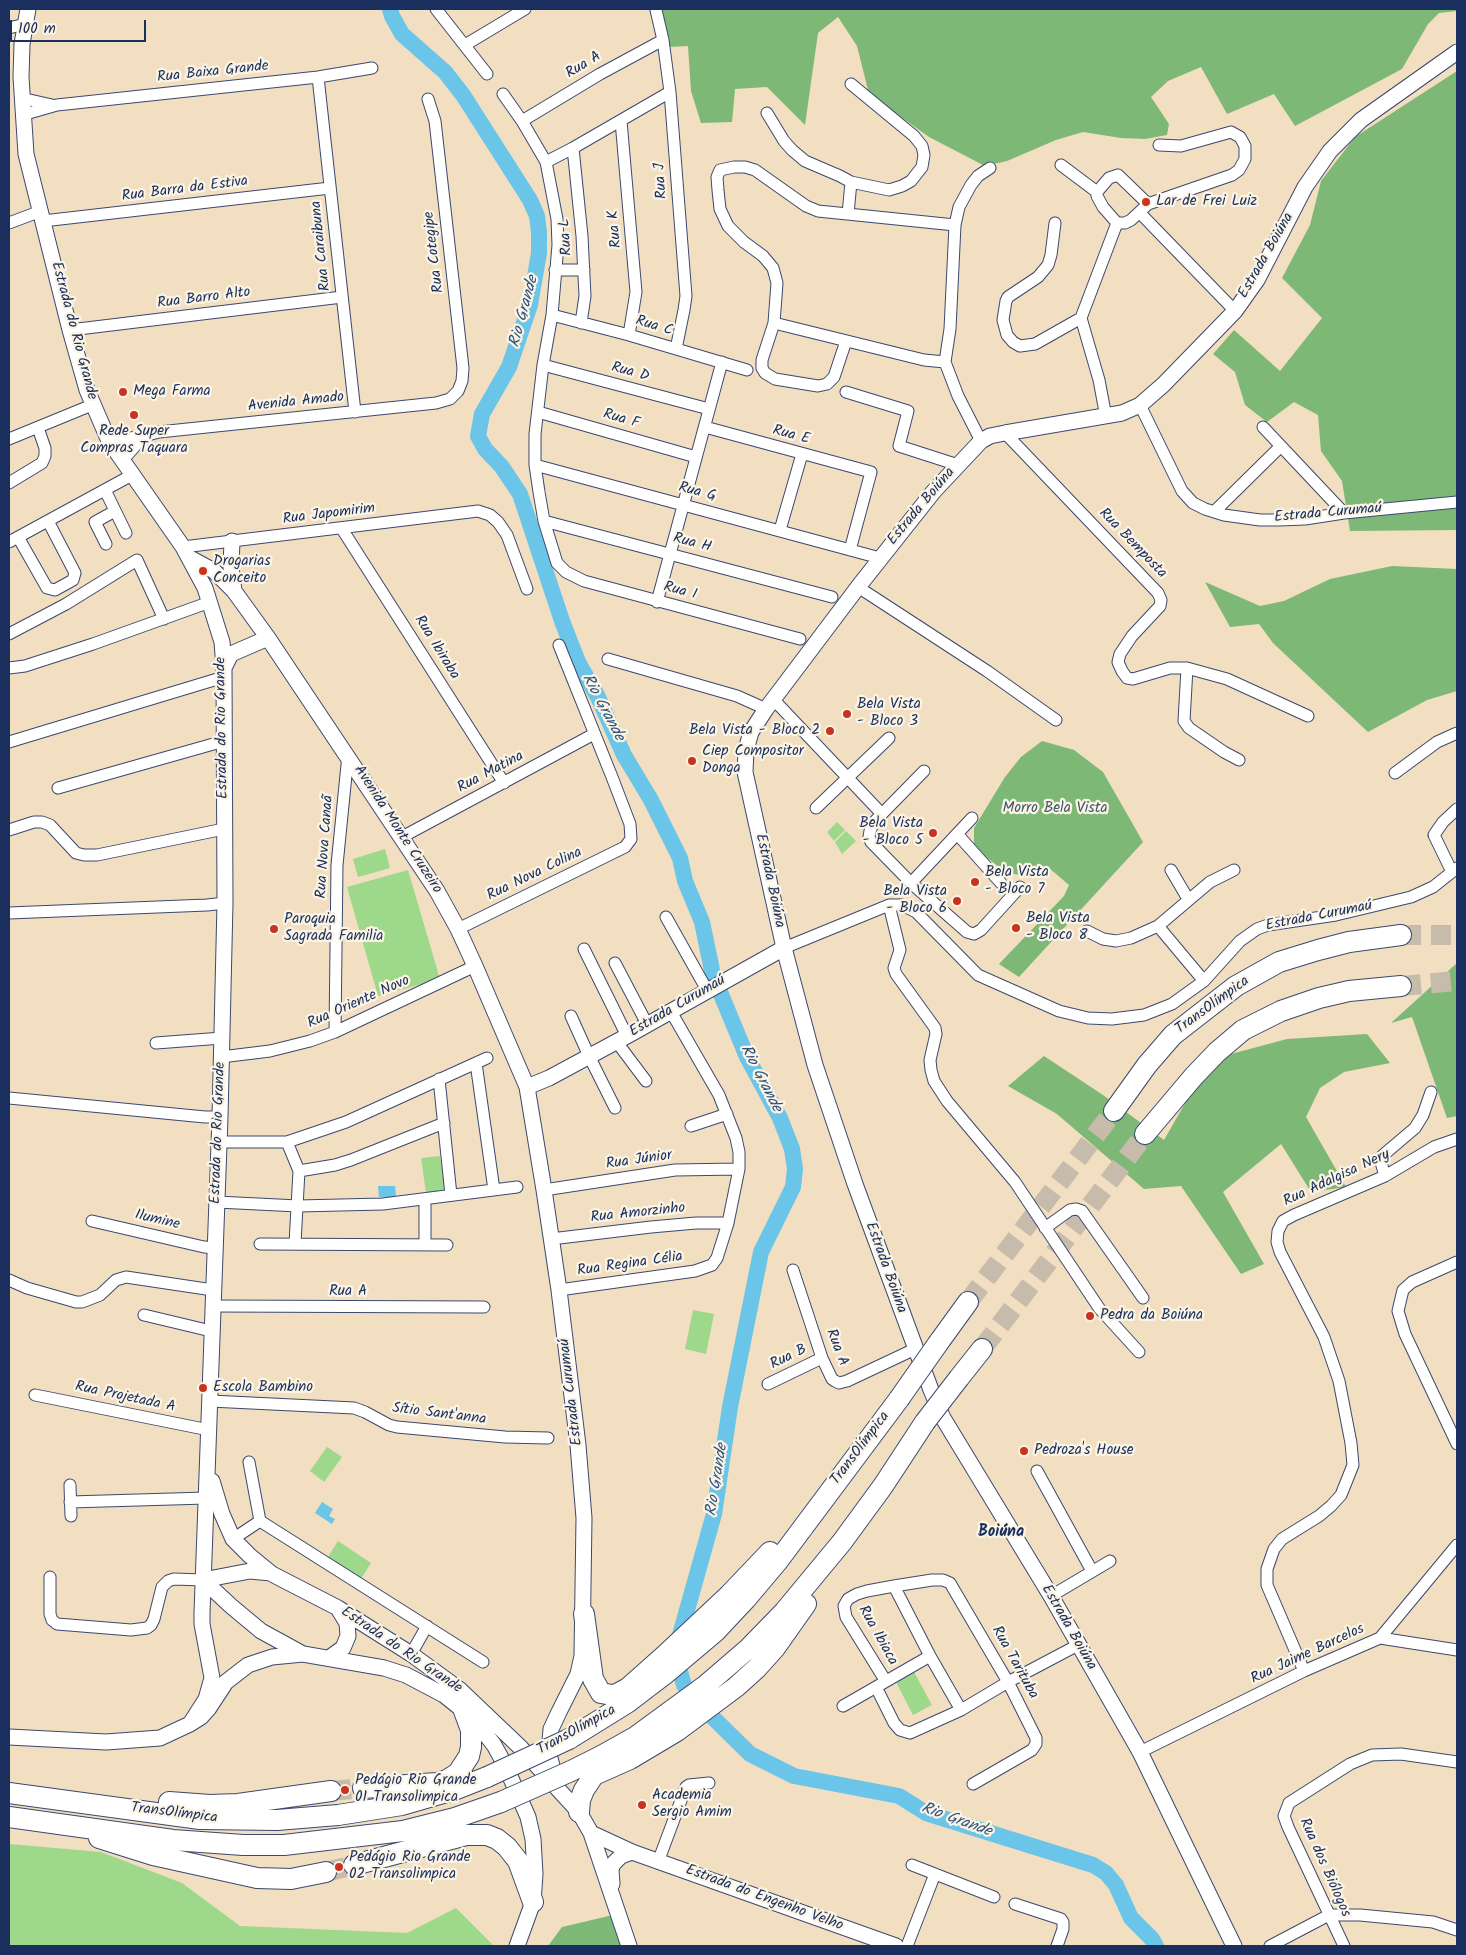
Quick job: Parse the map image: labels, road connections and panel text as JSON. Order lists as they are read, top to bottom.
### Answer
{
  "streets": {
    "highway": ["TransOlímpica"],
    "street": [
      "Rua A",
      "Rua Baixa Grande",
      "Rua J",
      "Rua Barra da Estiva",
      "Rua K",
      "Rua L",
      "Rua Caraibuna",
      "Rua Cotegipe",
      "Estrada Boiúna",
      "Rua Barro Alto",
      "Rua C",
      "Estrada do Rio Grande",
      "Rua D",
      "Avenida Amado",
      "Rua F",
      "Rua E",
      "Rua G",
      "Estrada Curumaú",
      "Rua Japomirim",
      "Rua H",
      "Rua Bemposta",
      "Rua I",
      "Rua Ibiraba",
      "Rua Matina",
      "Avenida Monte Cruzeiro",
      "Rua Nova Canaã",
      "Rua Nova Colina",
      "Rua Oriente Novo",
      "Rua Júnior",
      "Rua Adalgisa Nery",
      "Rua Amorzinho",
      "Ilumine",
      "Rua Regina Célia",
      "Rua B",
      "Rua Projetada A",
      "Sítio Sant'anna",
      "Rua Ibiaca",
      "Rua Jaime Barcelos",
      "Rua Tarituba",
      "Rua dos Biólogos",
      "Estrada do Engenho Velho"
    ]
  },
  "crossings": [
    ["Rua A", "Rua J"],
    ["Rua A", "Estrada Boiúna"],
    ["Rua A", "Estrada do Rio Grande"],
    ["Rua A", "Rua B"],
    ["Rua Baixa Grande", "Rua Caraibuna"],
    ["Rua Baixa Grande", "Estrada do Rio Grande"],
    ["Rua J", "Rua C"],
    ["Rua Barra da Estiva", "Rua Caraibuna"],
    ["Rua Barra da Estiva", "Estrada do Rio Grande"],
    ["Rua K", "Rua C"],
    ["Rua L", "Rua C"],
    ["Rua Caraibuna", "Rua Barro Alto"],
    ["Rua Caraibuna", "Avenida Amado"],
    ["Rua Cotegipe", "Avenida Amado"],
    ["Estrada Boiúna", "Rua G"],
    ["Estrada Boiúna", "Estrada Curumaú"],
    ["Estrada Boiúna", "Rua Bemposta"],
    ["Estrada Boiúna", "Rua Jaime Barcelos"],
    ["Rua Barro Alto", "Estrada do Rio Grande"],
    ["Estrada do Rio Grande", "Avenida Amado"],
    ["Estrada do Rio Grande", "Estrada Curumaú"],
    ["Estrada do Rio Grande", "Rua Japomirim"],
    ["Estrada do Rio Grande", "Avenida Monte Cruzeiro"],
    ["Estrada do Rio Grande", "Rua Oriente Novo"],
    ["Estrada do Rio Grande", "Ilumine"],
    ["Estrada do Rio Grande", "Rua Projetada A"],
    ["Estrada do Rio Grande", "Sítio Sant'anna"],
    ["Estrada do Rio Grande", "Estrada do Engenho Velho"],
    ["Rua E", "Rua G"],
    ["Estrada Curumaú", "Avenida Monte Cruzeiro"],
    ["Estrada Curumaú", "Rua Júnior"],
    ["Estrada Curumaú", "Rua Amorzinho"],
    ["Estrada Curumaú", "Rua Regina Célia"],
    ["Rua Japomirim", "Rua Ibiraba"],
    ["Rua Japomirim", "Avenida Monte Cruzeiro"],
    ["Rua H", "Rua I"],
    ["Rua Ibiraba", "Rua Matina"],
    ["Rua Matina", "Avenida Monte Cruzeiro"],
    ["Rua Matina", "Rua Nova Colina"],
    ["Avenida Monte Cruzeiro", "Rua Nova Canaã"],
    ["Avenida Monte Cruzeiro", "Rua Nova Colina"],
    ["Avenida Monte Cruzeiro", "Rua Oriente Novo"],
    ["Rua Nova Canaã", "Rua Oriente Novo"],
    ["Rua Adalgisa Nery", "Rua Jaime Barcelos"],
    ["Rua Amorzinho", "Rua Regina Célia"],
    ["Rua Ibiaca", "Rua Tarituba"]
  ],
  "districts": ["Boiúna"],
  "water": ["Rio Grande"],
  "parks": ["Morro Bela Vista"],
  "places": [
    "Lar de Frei Luiz",
    "Mega Farma",
    "Rede Super Compras Taquara",
    "Drogarias Conceito",
    "Bela Vista - Bloco 3",
    "Bela Vista - Bloco 2",
    "Ciep Compositor Donga",
    "Bela Vista - Bloco 5",
    "Bela Vista - Bloco 7",
    "Bela Vista - Bloco 6",
    "Bela Vista - Bloco 8",
    "Paroquia Sagrada Familia",
    "Pedra da Boiúna",
    "Escola Bambino",
    "Pedroza's House",
    "Pedágio Rio Grande 01 Transolimpica",
    "Academia Sergio Amim",
    "Pedágio Rio Grande 02 Transolimpica"
  ],
  "scale_bar": "100 m"
}
